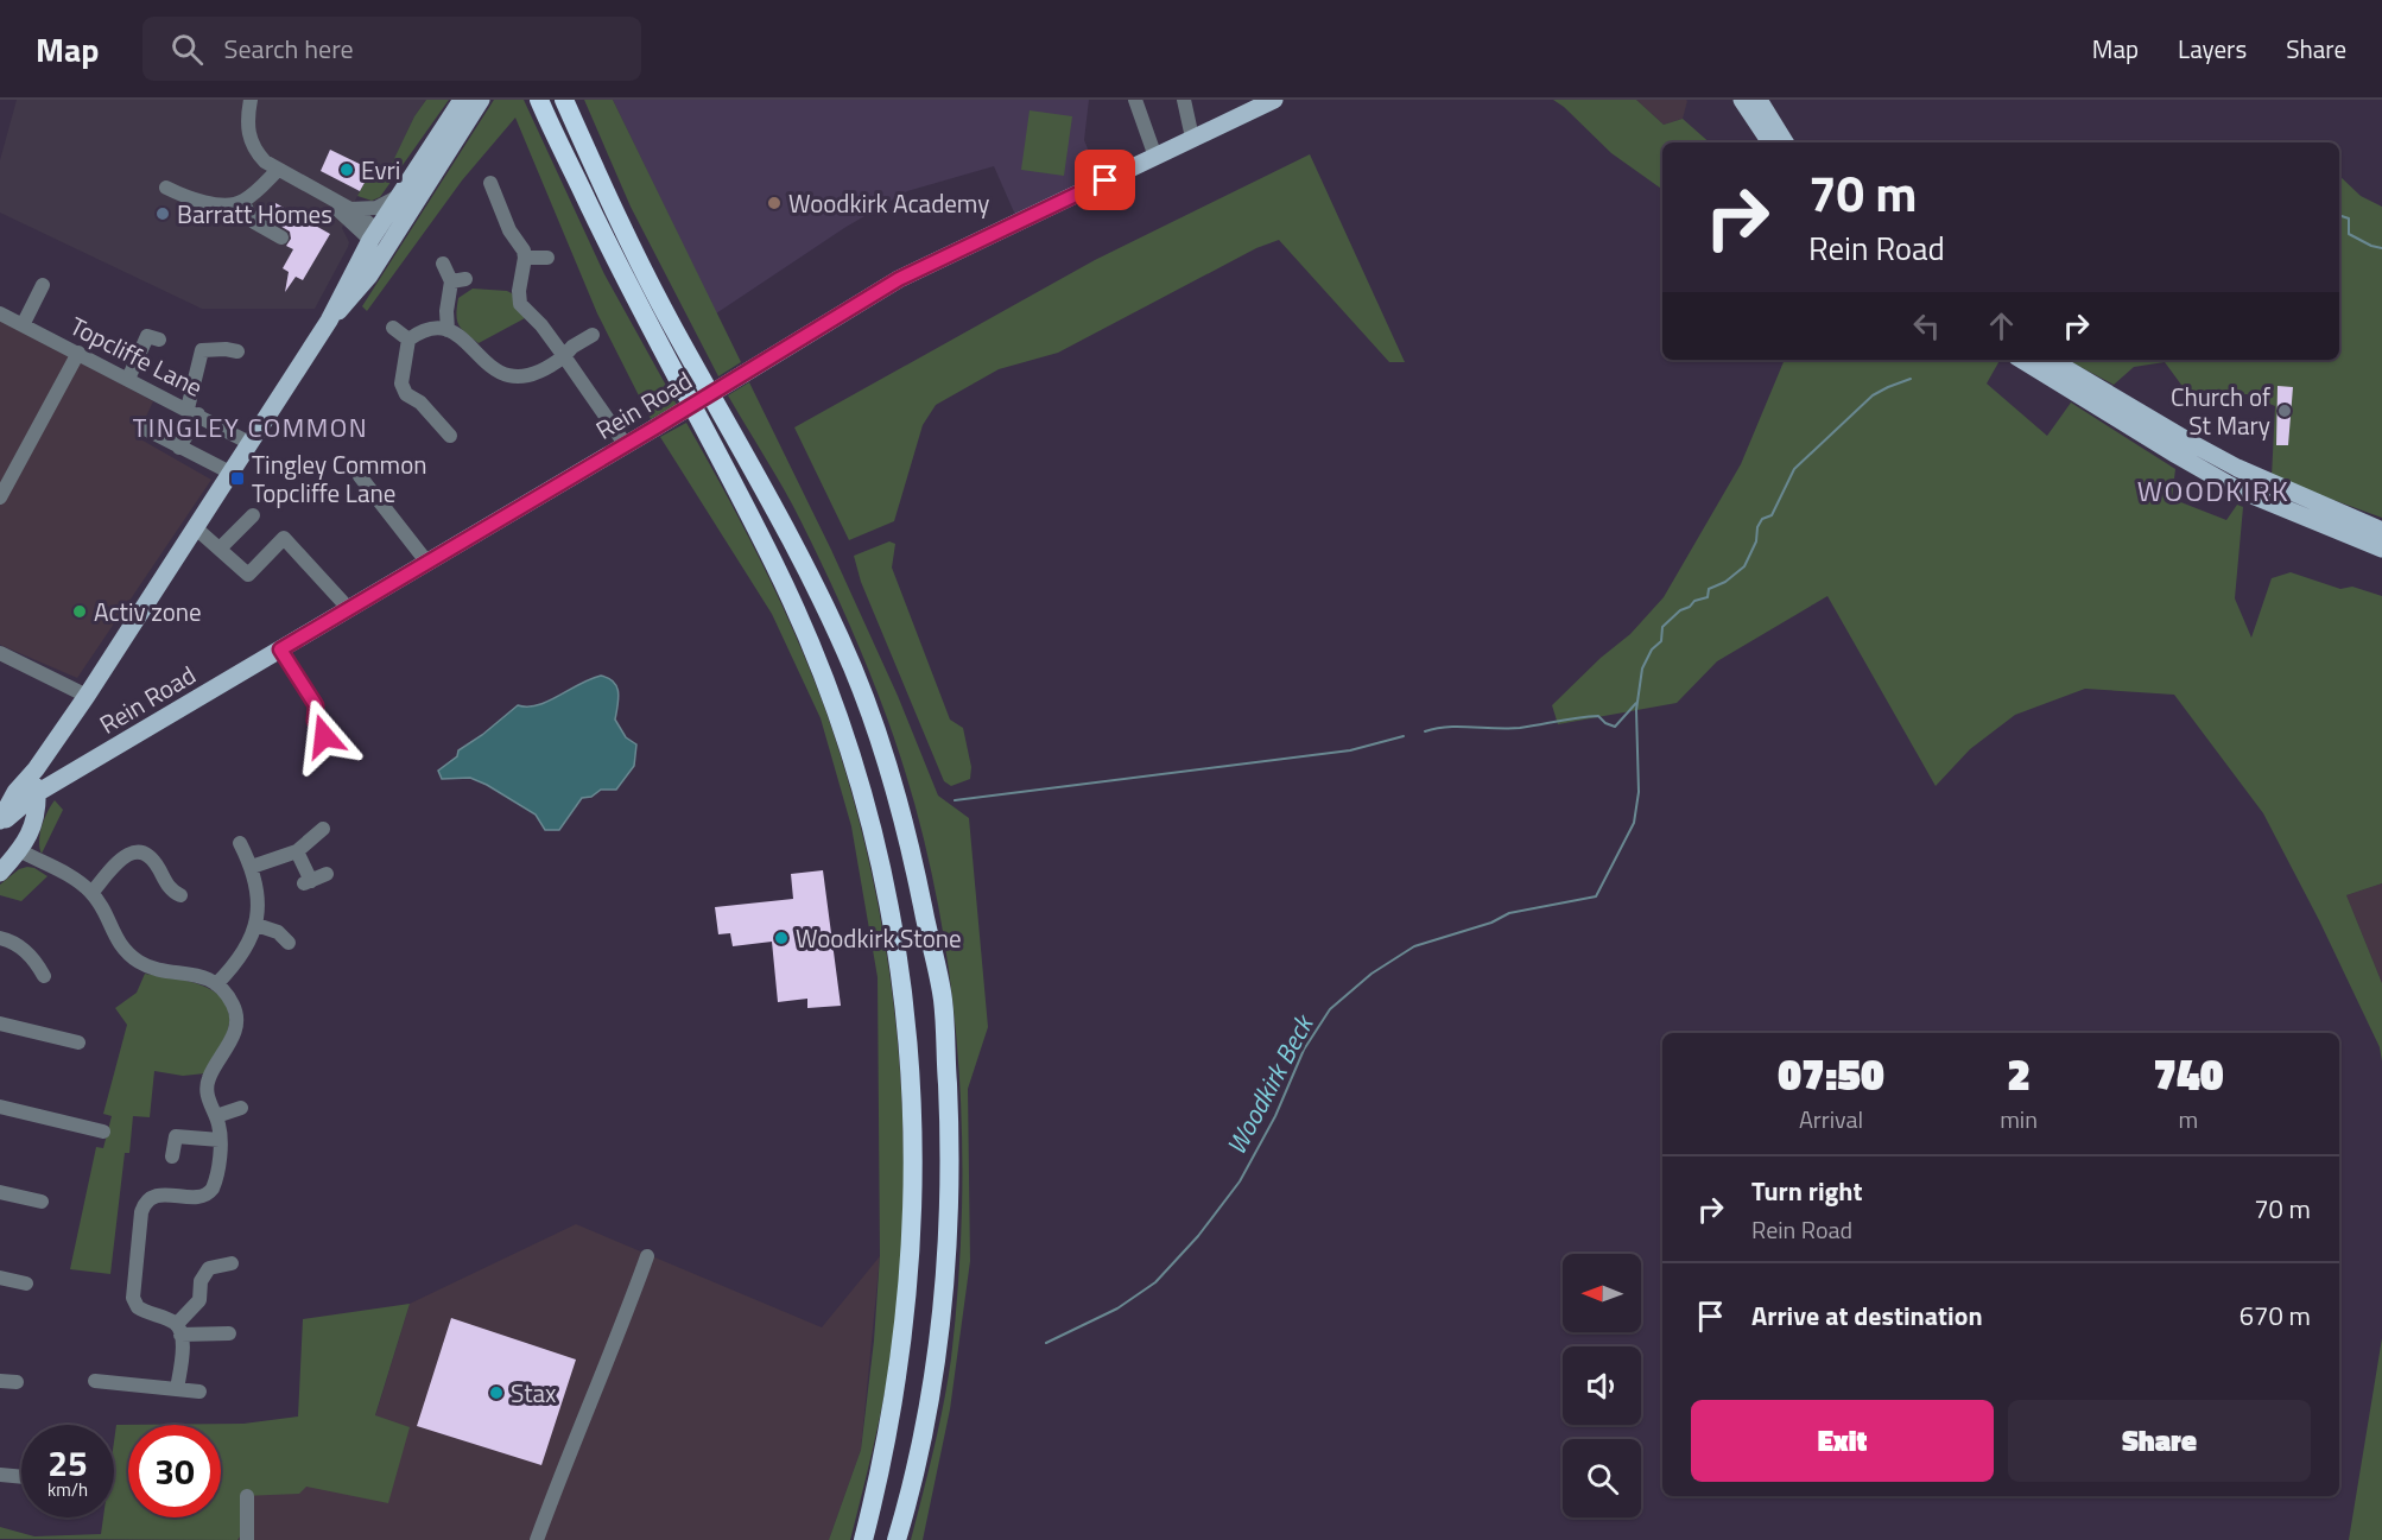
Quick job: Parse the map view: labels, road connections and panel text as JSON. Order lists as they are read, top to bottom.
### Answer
{
  "streets": {
    "main road": ["Rein Road"],
    "street": ["Topcliffe Lane"]
  },
  "districts": ["TINGLEY COMMON", "WOODKIRK"],
  "water": ["Woodkirk Beck"],
  "places": {
    "other": [
      "Evri",
      "Woodkirk Academy",
      "Barratt Homes",
      "Church of St Mary",
      "Activ zone",
      "Woodkirk Stone",
      "Stax"
    ],
    "transit": ["Tingley Common Topcliffe Lane"]
  },
  "north": "left",
  "page": {
    "header": "Map",
    "search": "Search here",
    "nav": ["Map", "Layers", "Share"],
    "turn": ["70 m", "Rein Road"],
    "eta": [
      "07:50",
      "Arrival",
      "2",
      "min",
      "740",
      "m"
    ],
    "list": [
      {
        "name": "Turn right",
        "note": "Rein Road",
        "value": "70 m"
      },
      {
        "name": "Arrive at destination",
        "value": "670 m"
      }
    ],
    "buttons": ["Exit", "Share"],
    "speed": "25 km/h",
    "limit": "30"
  }
}
